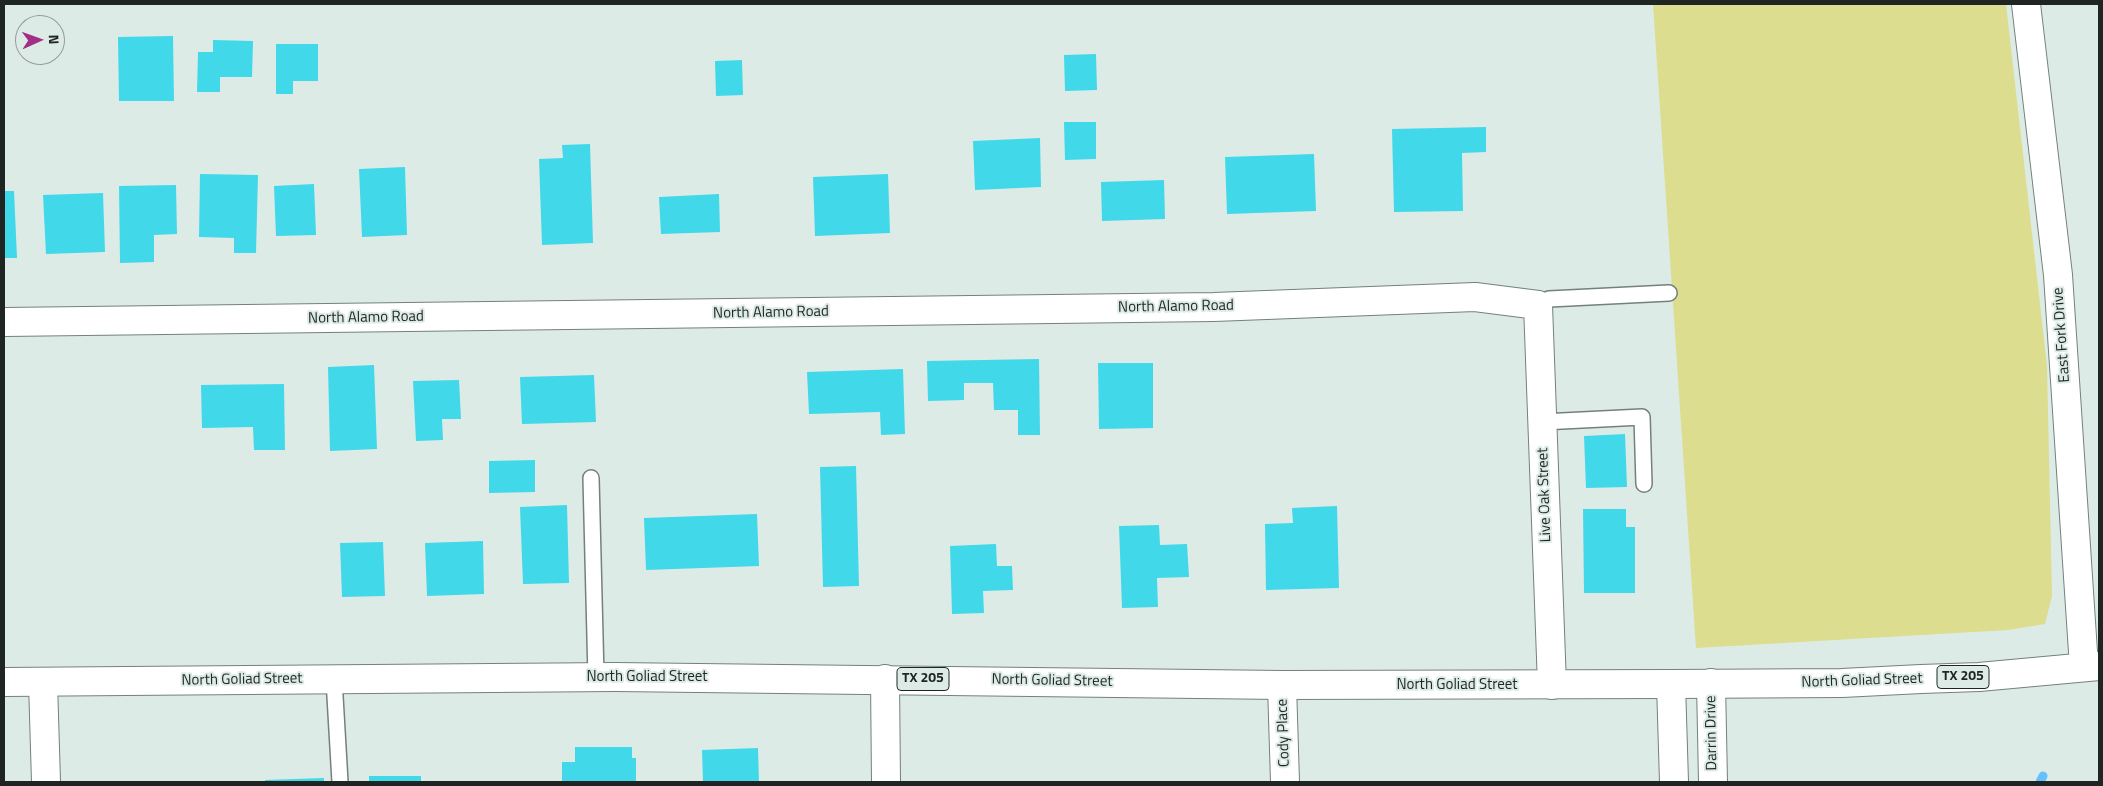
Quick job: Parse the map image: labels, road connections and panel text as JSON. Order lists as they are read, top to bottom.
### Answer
{
  "streets": {
    "street": [
      "North Alamo Road",
      "East Fork Drive",
      "Live Oak Street",
      "North Goliad Street",
      "TX 205",
      "Cody Place",
      "Darrin Drive"
    ]
  },
  "crossings": [
    ["North Alamo Road", "Live Oak Street"],
    ["East Fork Drive", "North Goliad Street"],
    ["Live Oak Street", "North Goliad Street"],
    ["North Goliad Street", "Cody Place"],
    ["North Goliad Street", "Darrin Drive"]
  ],
  "north": "right"
}
